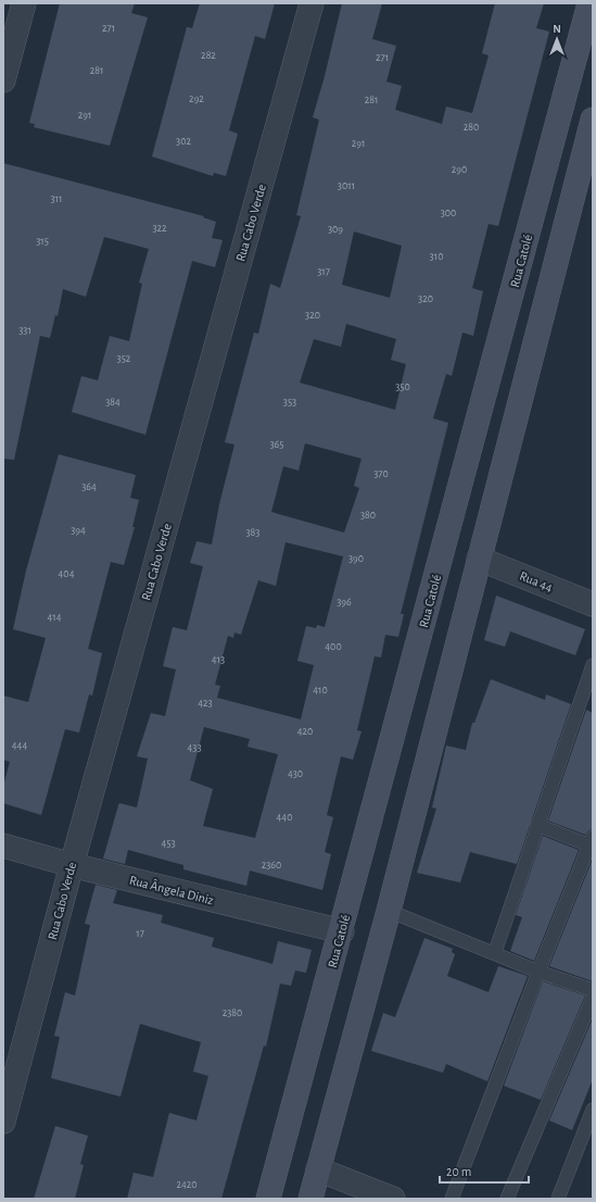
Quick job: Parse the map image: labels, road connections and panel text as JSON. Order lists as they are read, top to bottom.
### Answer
{
  "streets": {
    "street": [
      "Rua Cabo Verde",
      "Rua Catolé",
      "Rua 44",
      "Rua Ângela Diniz"
    ]
  },
  "crossings": [
    ["Rua Cabo Verde", "Rua Ângela Diniz"],
    ["Rua Catolé", "Rua Ângela Diniz"]
  ],
  "house_numbers": [
    "271",
    "282",
    "271",
    "281",
    "292",
    "281",
    "291",
    "280",
    "302",
    "291",
    "290",
    "3011",
    "311",
    "300",
    "322",
    "309",
    "315",
    "310",
    "317",
    "320",
    "320",
    "331",
    "352",
    "350",
    "384",
    "353",
    "365",
    "370",
    "364",
    "380",
    "394",
    "383",
    "390",
    "404",
    "396",
    "414",
    "400",
    "413",
    "410",
    "423",
    "420",
    "444",
    "433",
    "430",
    "440",
    "453",
    "2360",
    "17",
    "2380",
    "2420"
  ],
  "scale_bar": "20 m",
  "north": "top"
}
